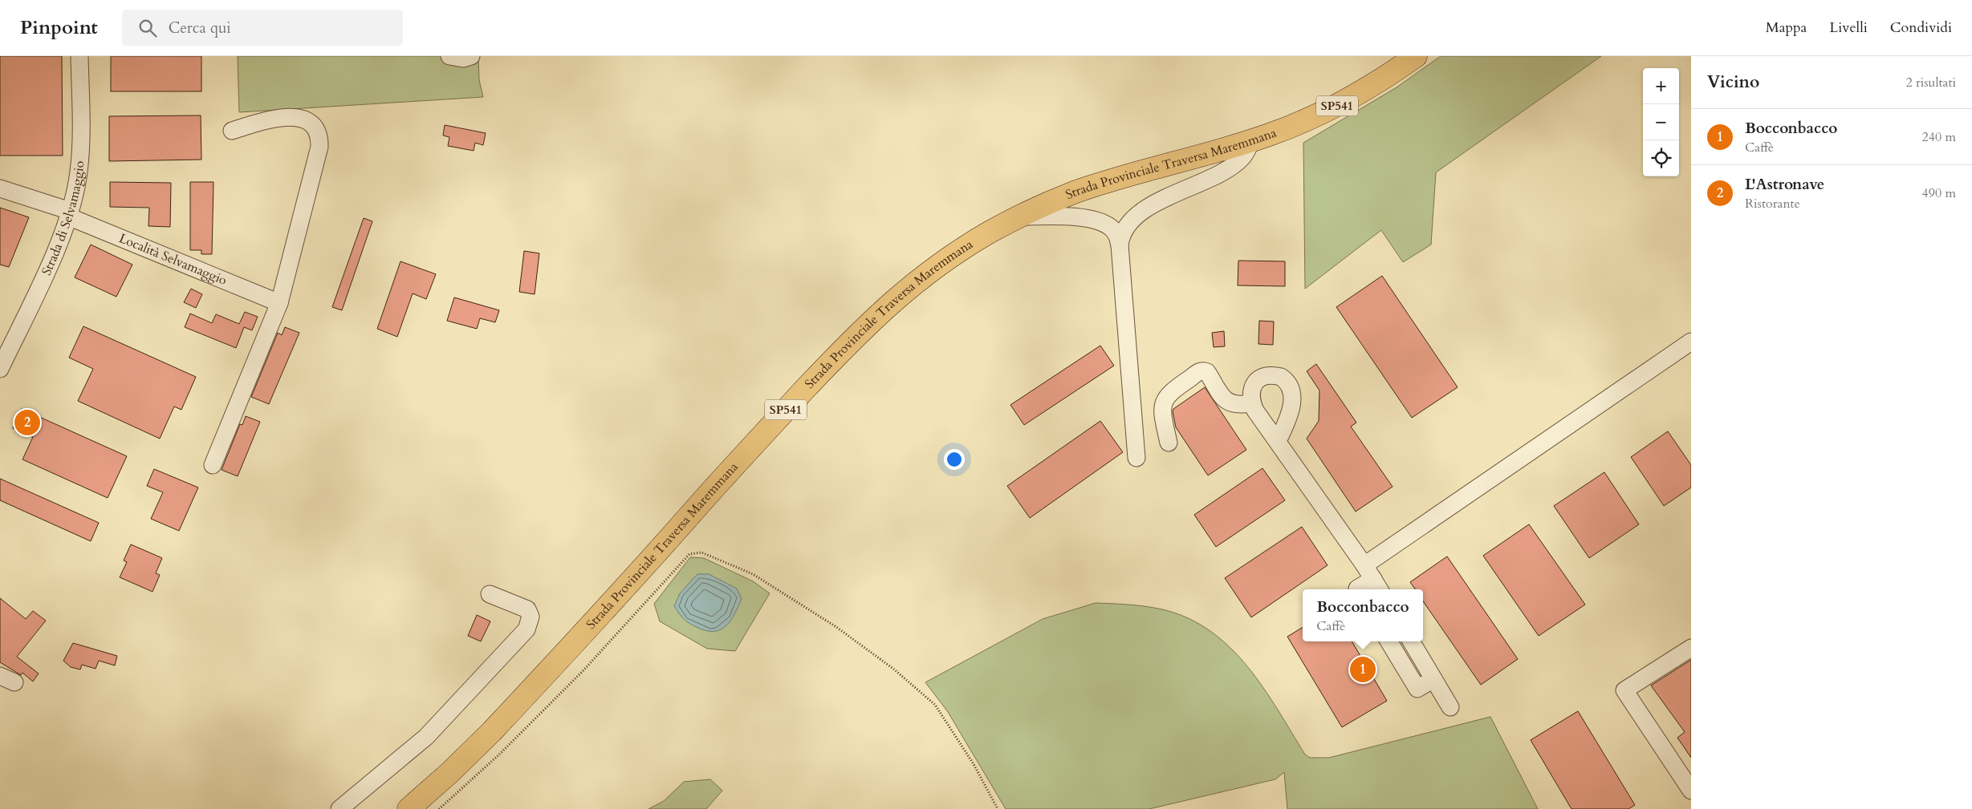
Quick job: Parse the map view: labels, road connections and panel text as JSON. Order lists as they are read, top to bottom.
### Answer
{
  "streets": {
    "main road": ["SP541", "Strada Provinciale Traversa Maremmana"],
    "street": ["Strada di Selvamaggio", "Località Selvamaggio"]
  },
  "crossings": [
    ["Strada di Selvamaggio", "Località Selvamaggio"]
  ],
  "page": {
    "header": "Pinpoint",
    "search": "Cerca qui",
    "nav": ["Mappa", "Livelli", "Condividi"],
    "heading": ["Vicino", "2 risultati"],
    "map_buttons": ["+", "−"],
    "list": [
      {
        "mark": "1",
        "name": "Bocconbacco",
        "note": "Caffè",
        "value": "240 m"
      },
      {
        "mark": "2",
        "name": "L'Astronave",
        "note": "Ristorante",
        "value": "490 m"
      }
    ],
    "pins": ["2", "1"],
    "popup": ["Bocconbacco", "Caffè"]
  }
}
